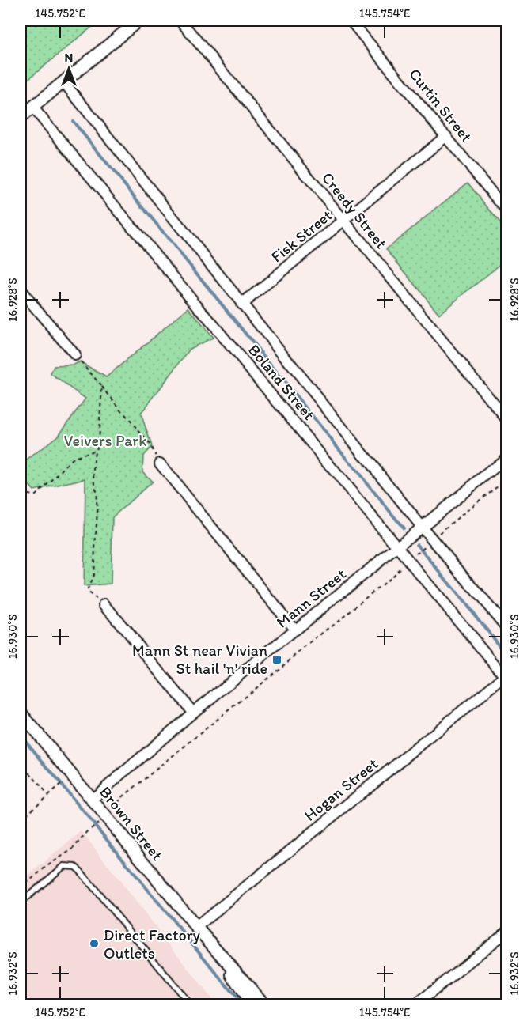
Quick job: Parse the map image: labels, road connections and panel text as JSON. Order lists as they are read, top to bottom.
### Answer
{
  "streets": {
    "street": [
      "Curtin Street",
      "Creedy Street",
      "Fisk Street",
      "Boland Street",
      "Mann Street",
      "Hogan Street",
      "Brown Street"
    ]
  },
  "crossings": [
    ["Curtin Street", "Fisk Street"],
    ["Creedy Street", "Fisk Street"],
    ["Fisk Street", "Boland Street"],
    ["Boland Street", "Mann Street"],
    ["Boland Street", "Hogan Street"],
    ["Mann Street", "Brown Street"],
    ["Hogan Street", "Brown Street"]
  ],
  "parks": ["Veivers Park"],
  "places": {
    "transit": ["Mann St near Vivian St hail 'n' ride"],
    "other": ["Direct Factory Outlets"]
  },
  "north": "top",
  "coordinates": [
    "145.752°E",
    "145.754°E",
    "16.928°S",
    "16.930°S",
    "16.932°S"
  ]
}
